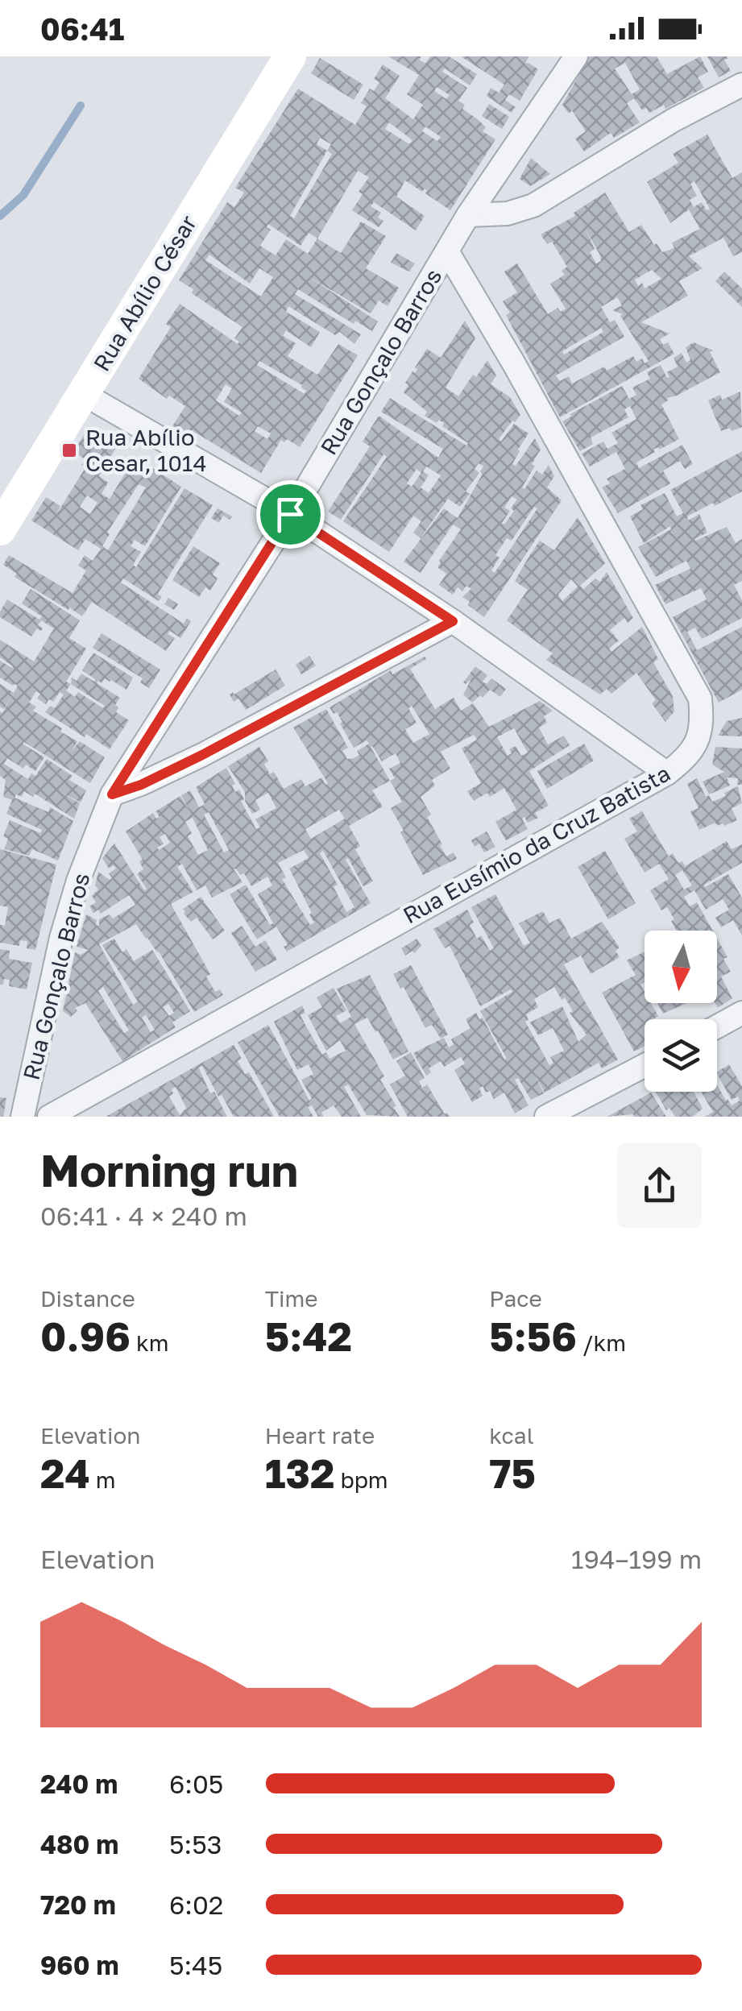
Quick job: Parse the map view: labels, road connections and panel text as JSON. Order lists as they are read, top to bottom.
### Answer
{
  "streets": {
    "main road": ["Rua Abílio César"],
    "street": ["Rua Gonçalo Barros", "Rua Eusímio da Cruz Batista"]
  },
  "crossings": [
    ["Rua Gonçalo Barros", "Rua Eusímio da Cruz Batista"]
  ],
  "places": {
    "transit": ["Rua Abílio Cesar, 1014"]
  },
  "north": "bottom",
  "page": {
    "status": "06:41",
    "heading": ["Morning run", "06:41 · 4 × 240 m"],
    "stats": [
      ["Distance", "0.96 km"],
      ["Time", "5:42"],
      ["Pace", "5:56 /km"],
      ["Elevation", "24 m"],
      ["Heart rate", "132 bpm"],
      ["kcal", "75"]
    ],
    "chart": ["Elevation", "194–199 m"],
    "list": [
      {
        "name": "240 m",
        "note": "6:05"
      },
      {
        "name": "480 m",
        "note": "5:53"
      },
      {
        "name": "720 m",
        "note": "6:02"
      },
      {
        "name": "960 m",
        "note": "5:45"
      }
    ]
  }
}
